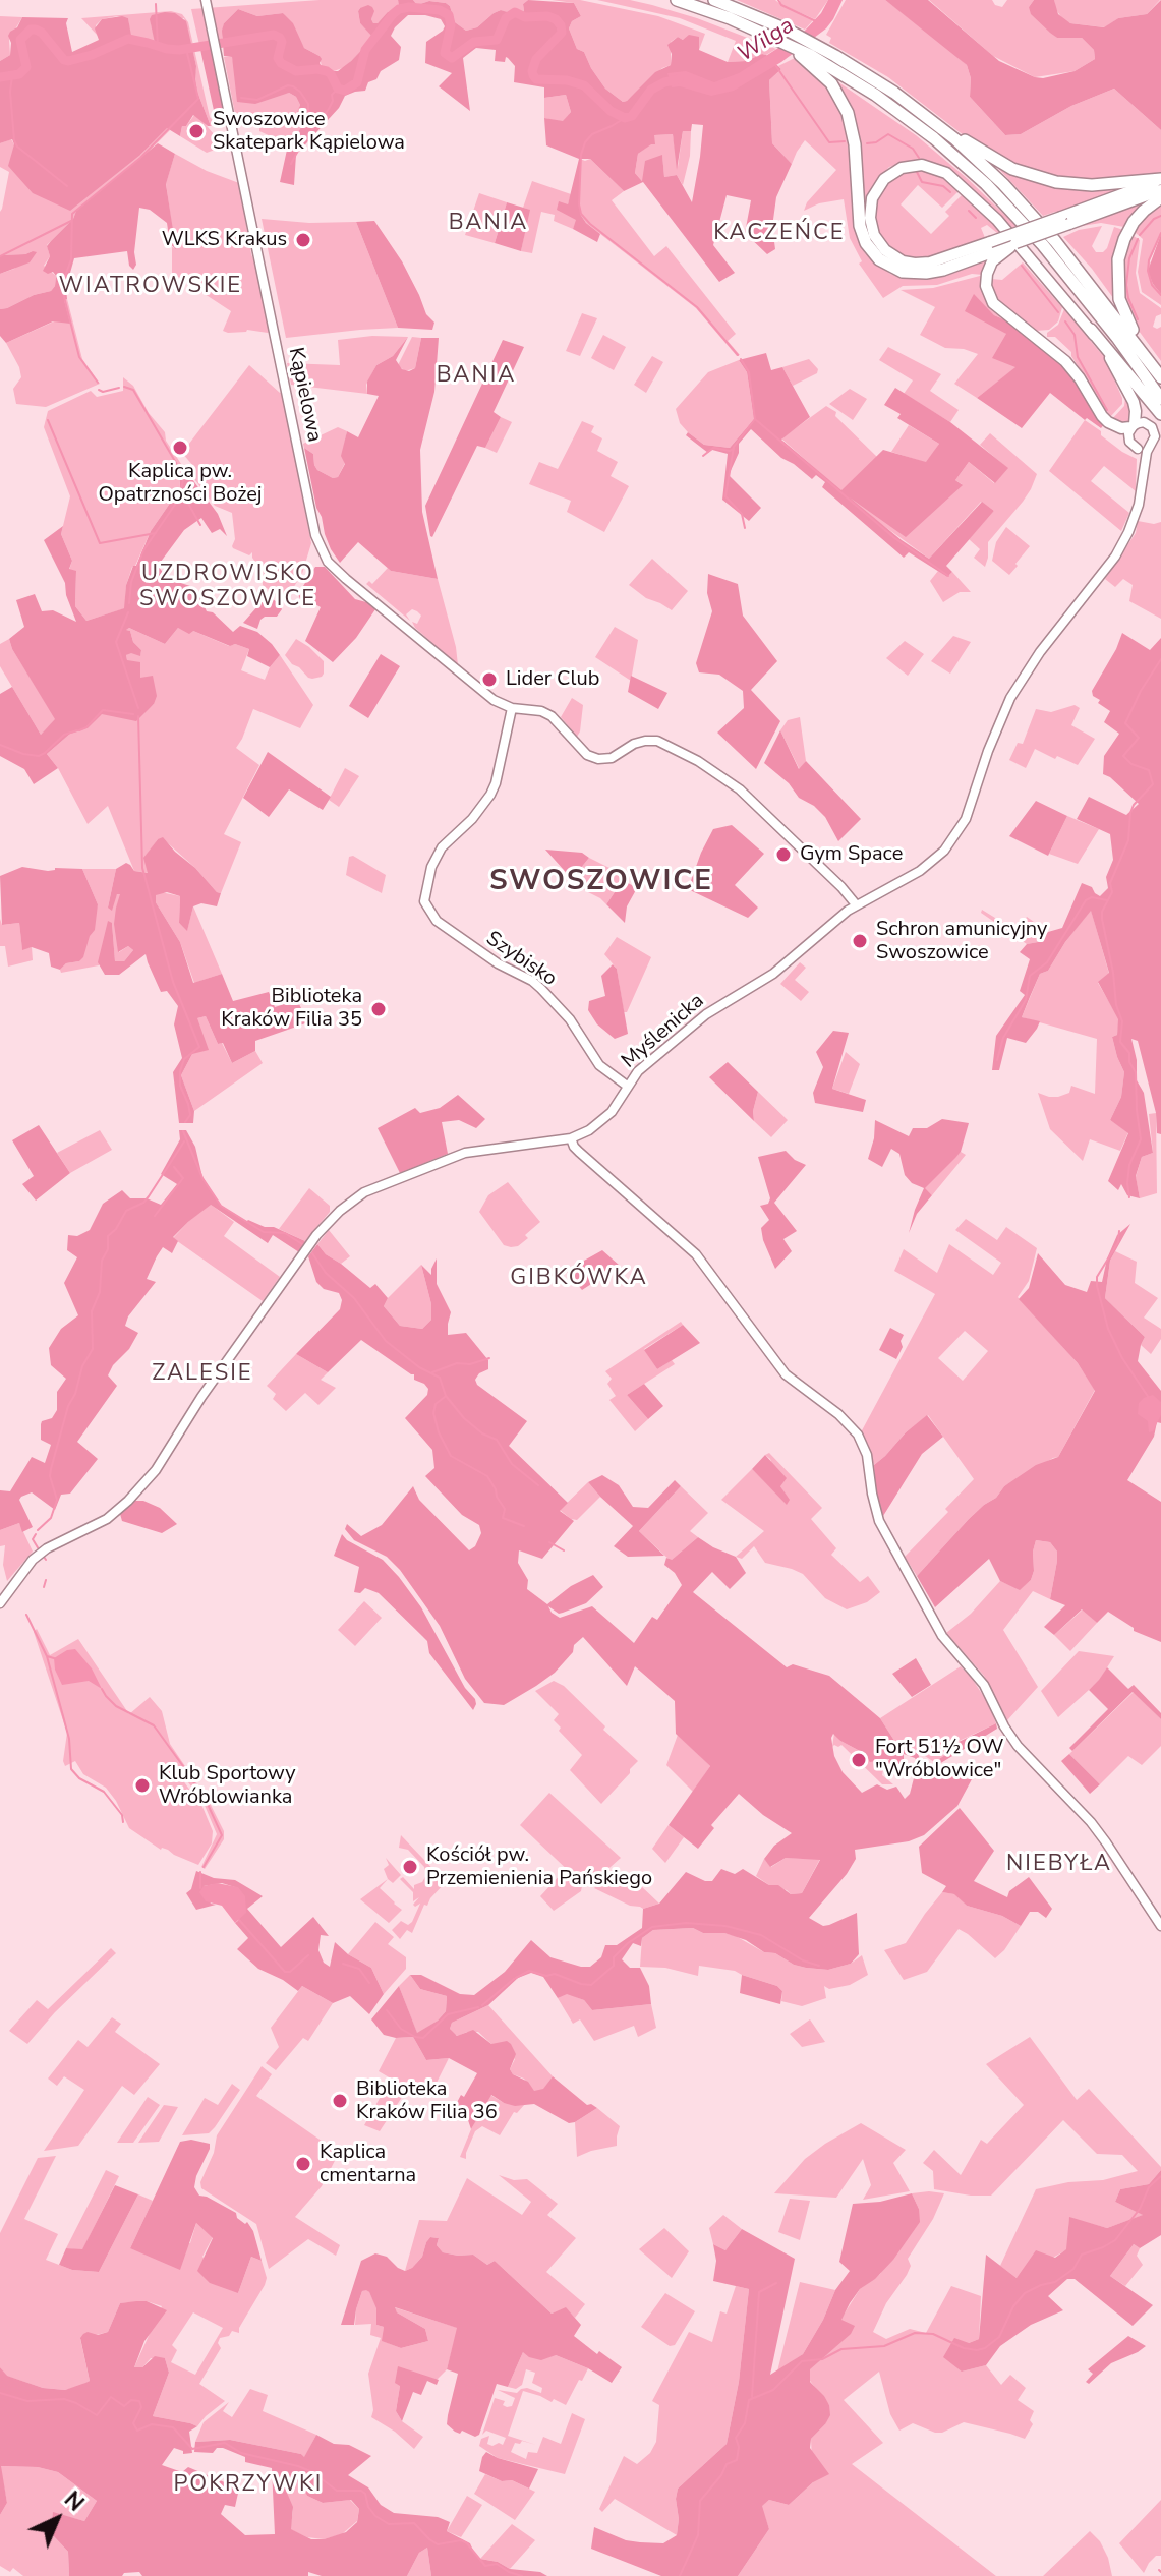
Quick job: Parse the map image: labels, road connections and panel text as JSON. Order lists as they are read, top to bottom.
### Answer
{
  "streets": {
    "street": ["Kąpielowa", "Szybisko", "Myślenicka"]
  },
  "crossings": [
    ["Kąpielowa", "Szybisko"],
    ["Kąpielowa", "Myślenicka"],
    ["Szybisko", "Myślenicka"]
  ],
  "districts": [
    "BANIA",
    "KACZEŃCE",
    "WIATROWSKIE",
    "BANIA",
    "UZDROWISKO SWOSZOWICE",
    "SWOSZOWICE",
    "GIBKÓWKA",
    "ZALESIE",
    "NIEBYŁA",
    "POKRZYWKI"
  ],
  "water": ["Wilga"],
  "places": [
    "Swoszowice Skatepark Kąpielowa",
    "WLKS Krakus",
    "Kaplica pw. Opatrzności Bożej",
    "Lider Club",
    "Gym Space",
    "Schron amunicyjny Swoszowice",
    "Biblioteka Kraków Filia 35",
    "Fort 51½ OW \"Wróblowice\"",
    "Klub Sportowy Wróblowianka",
    "Kościół pw. Przemienienia Pańskiego",
    "Biblioteka Kraków Filia 36",
    "Kaplica cmentarna"
  ],
  "north": "top right"
}
